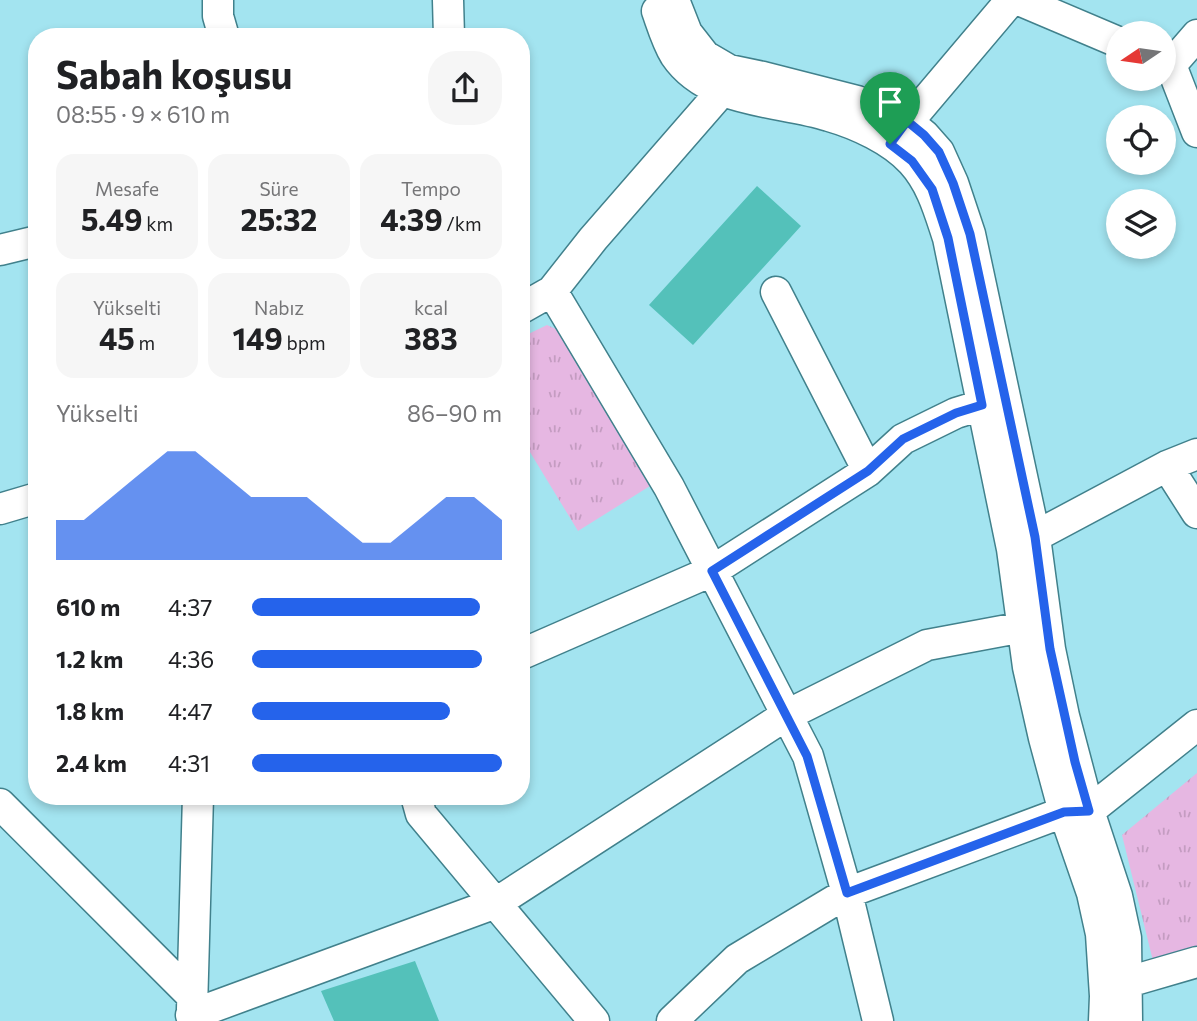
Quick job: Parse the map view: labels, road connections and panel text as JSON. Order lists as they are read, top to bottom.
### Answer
{
  "north": "left",
  "page": {
    "heading": ["Sabah koşusu", "08:55 · 9 × 610 m"],
    "stats": [
      ["Mesafe", "5.49 km"],
      ["Süre", "25:32"],
      ["Tempo", "4:39 /km"],
      ["Yükselti", "45 m"],
      ["Nabız", "149 bpm"],
      ["kcal", "383"]
    ],
    "chart": ["Yükselti", "86–90 m"],
    "list": [
      {
        "name": "610 m",
        "note": "4:37"
      },
      {
        "name": "1.2 km",
        "note": "4:36"
      },
      {
        "name": "1.8 km",
        "note": "4:47"
      },
      {
        "name": "2.4 km",
        "note": "4:31"
      }
    ]
  }
}
